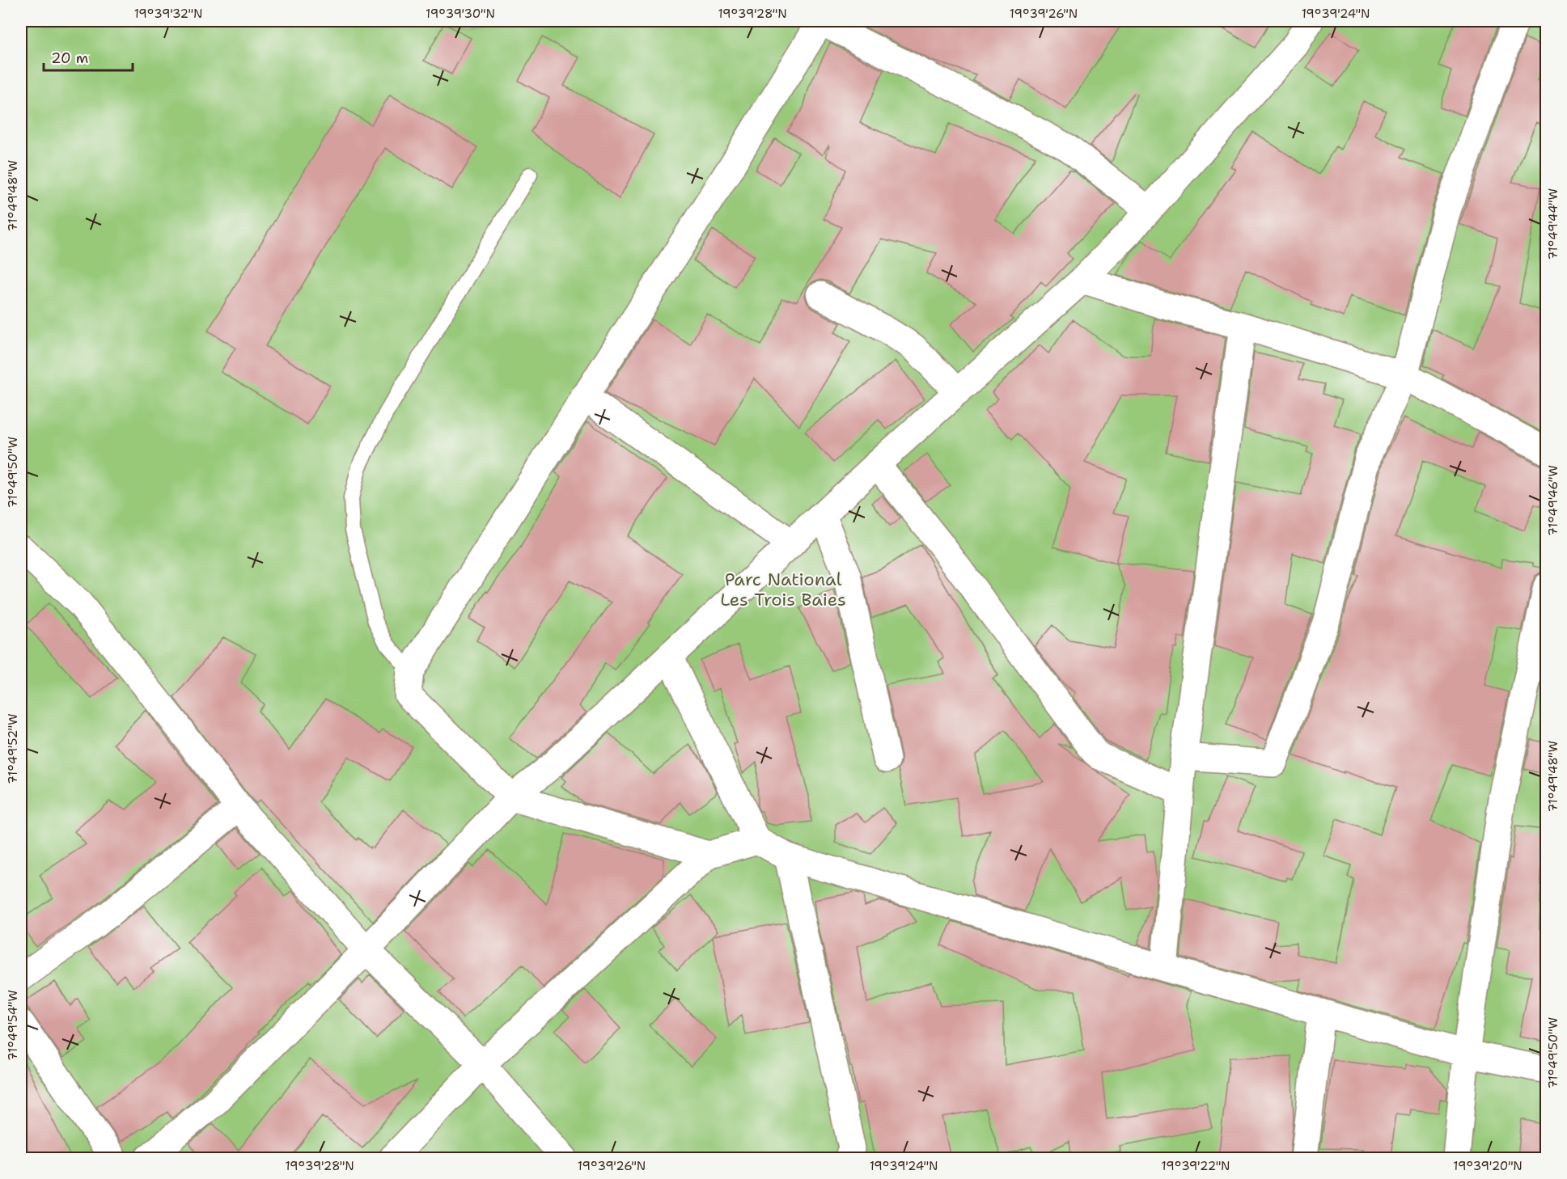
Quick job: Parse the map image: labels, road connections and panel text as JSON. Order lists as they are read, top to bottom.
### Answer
{
  "parks": ["Parc National Les Trois Baies"],
  "scale_bar": "20 m",
  "coordinates": [
    "19°39'32\"N",
    "19°39'30\"N",
    "19°39'28\"N",
    "19°39'26\"N",
    "19°39'24\"N",
    "71°49'48\"W",
    "71°49'44\"W",
    "71°49'50\"W",
    "71°49'46\"W",
    "71°49'52\"W",
    "71°49'54\"W",
    "19°39'22\"N",
    "19°39'20\"N"
  ]
}
